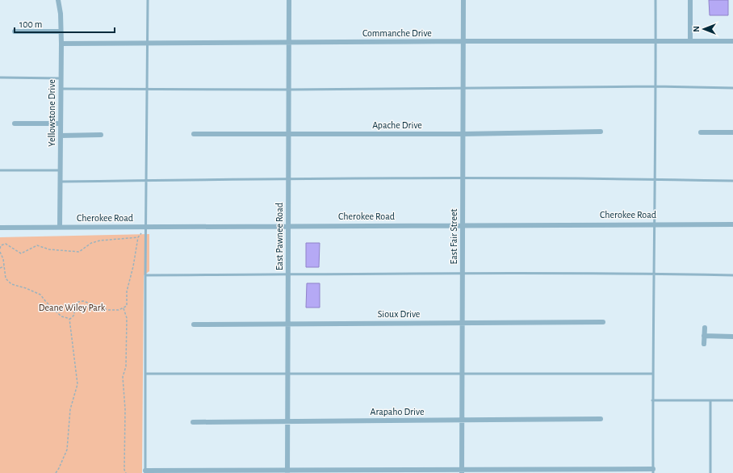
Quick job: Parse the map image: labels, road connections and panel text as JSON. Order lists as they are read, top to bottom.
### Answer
{
  "streets": {
    "street": [
      "Commanche Drive",
      "Yellowstone Drive",
      "Apache Drive",
      "Cherokee Road",
      "East Pawnee Road",
      "East Fair Street",
      "Sioux Drive",
      "Arapaho Drive"
    ]
  },
  "crossings": [
    ["Commanche Drive", "Yellowstone Drive"],
    ["Commanche Drive", "East Pawnee Road"],
    ["Commanche Drive", "East Fair Street"],
    ["Yellowstone Drive", "Cherokee Road"],
    ["Apache Drive", "East Pawnee Road"],
    ["Apache Drive", "East Fair Street"],
    ["Cherokee Road", "East Pawnee Road"],
    ["Cherokee Road", "East Fair Street"],
    ["East Pawnee Road", "Sioux Drive"],
    ["East Pawnee Road", "Arapaho Drive"],
    ["East Fair Street", "Sioux Drive"],
    ["East Fair Street", "Arapaho Drive"]
  ],
  "parks": ["Deane Wiley Park"],
  "scale_bar": "100 m",
  "north": "left"
}
